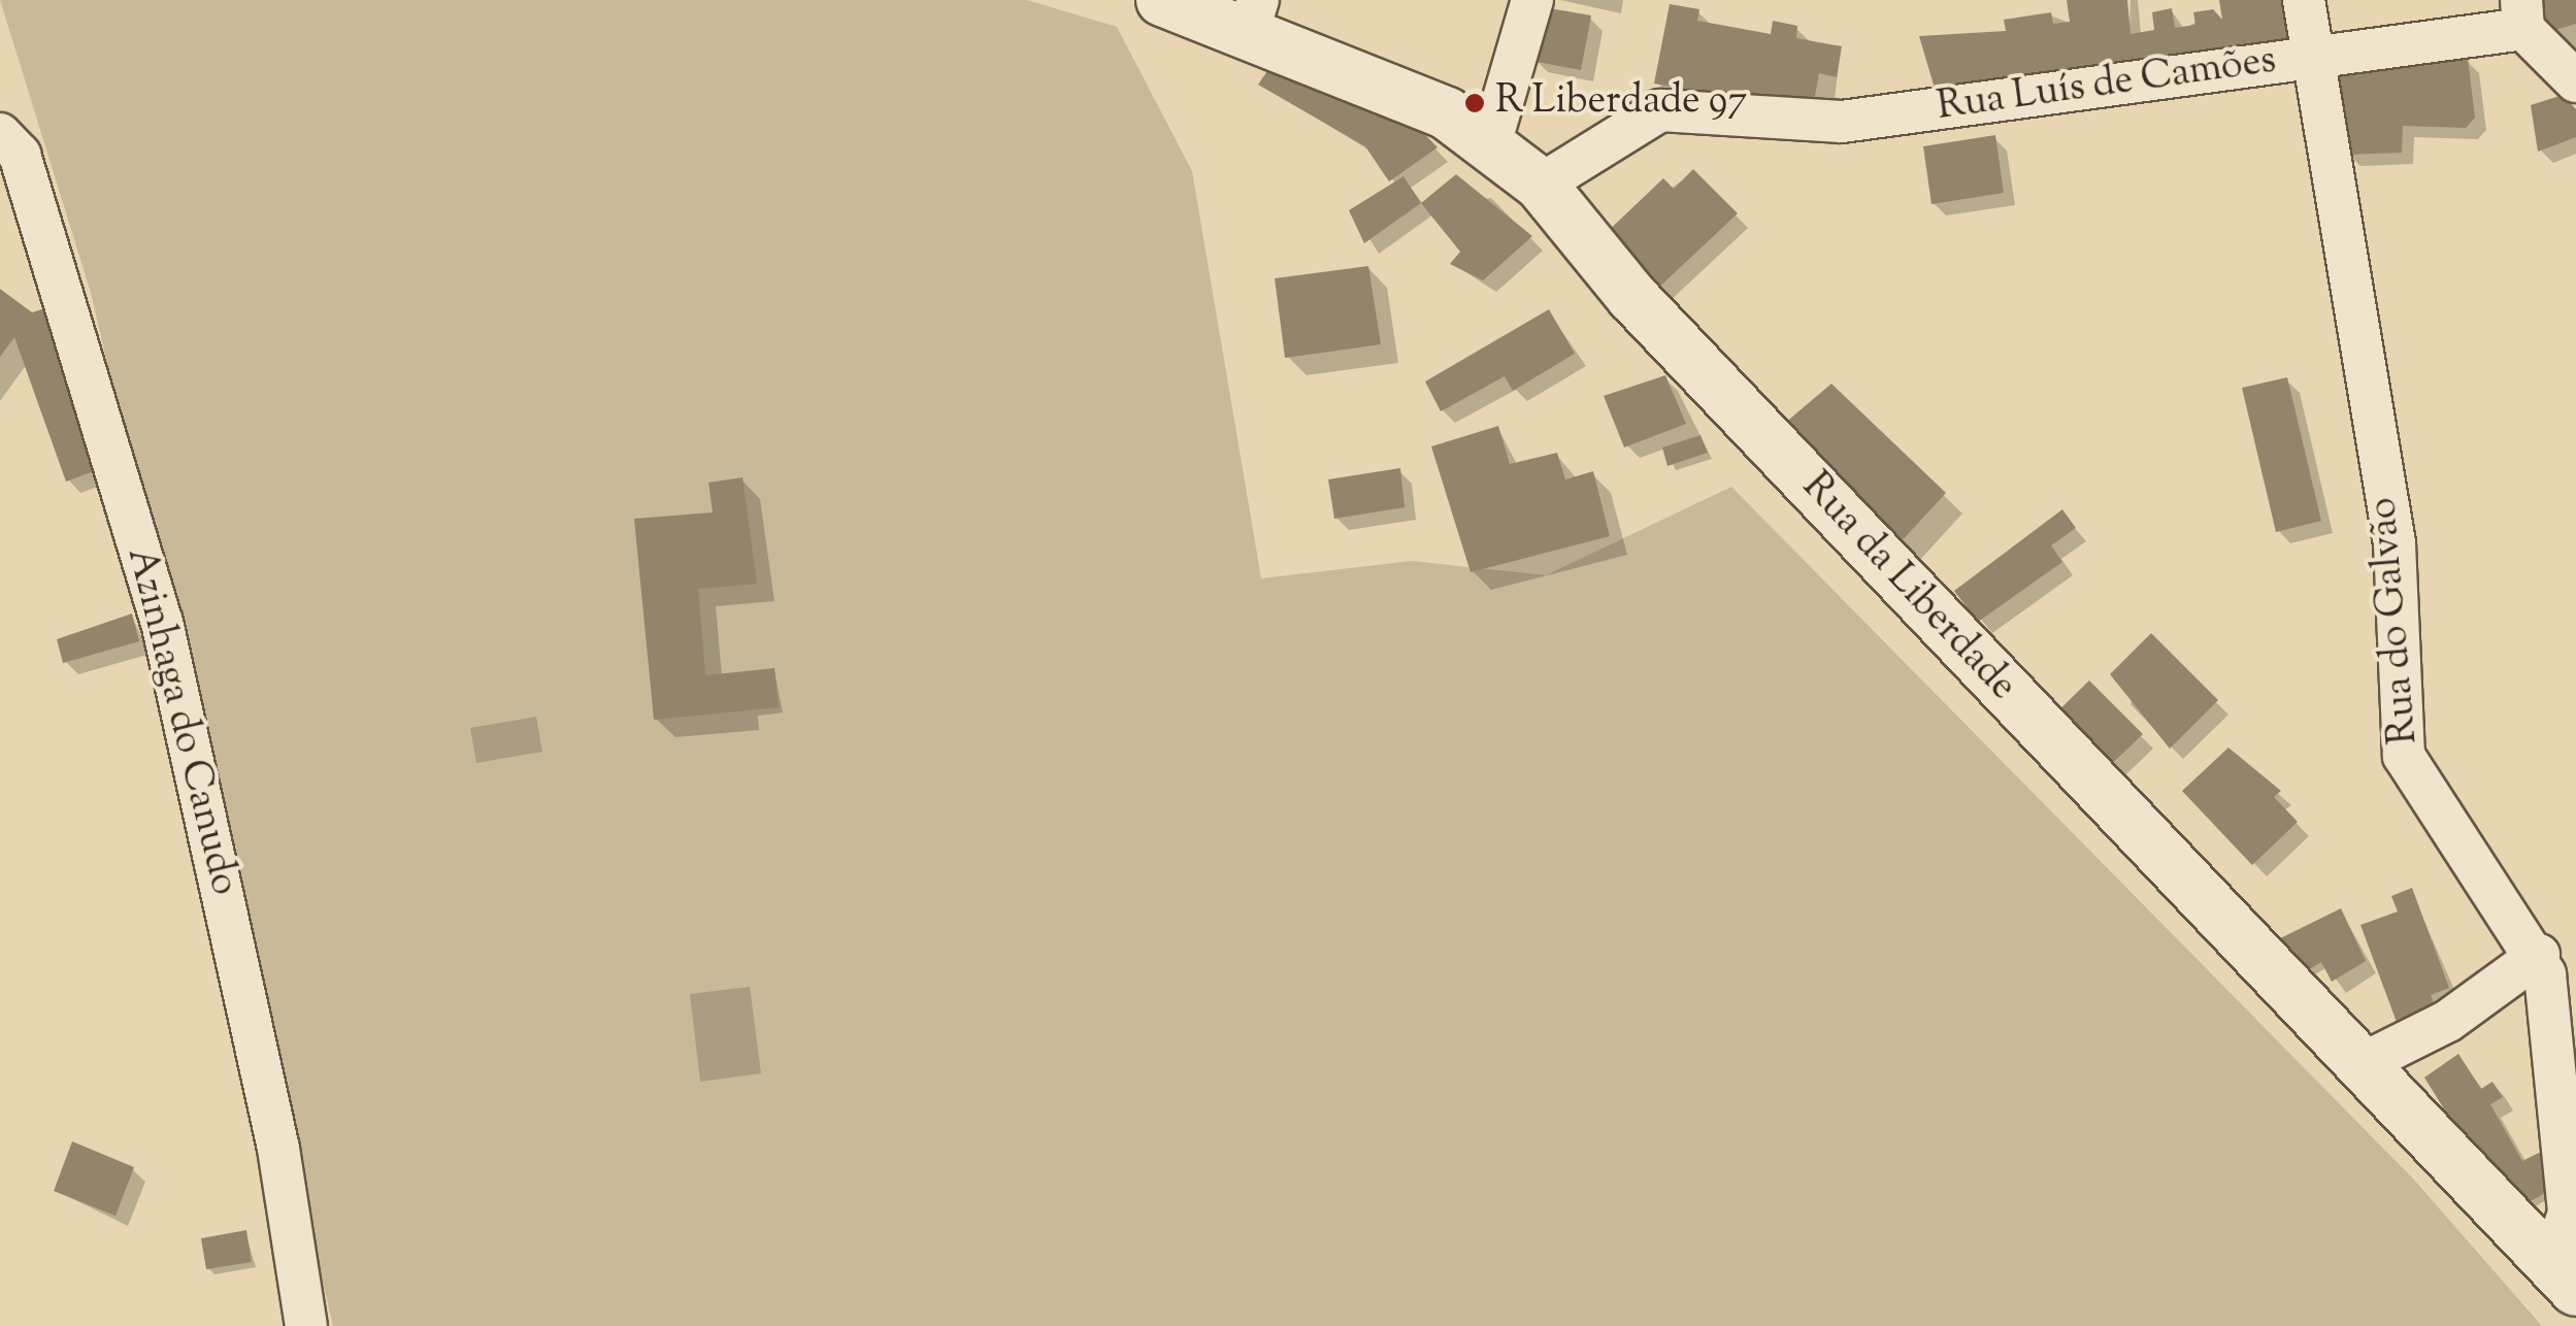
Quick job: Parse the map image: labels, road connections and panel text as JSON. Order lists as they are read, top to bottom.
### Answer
{
  "streets": {
    "street": [
      "Rua Luís de Camões",
      "Rua da Liberdade",
      "Rua do Galvão",
      "Azinhaga do Canudo"
    ]
  },
  "crossings": [
    ["Rua Luís de Camões", "Rua da Liberdade"],
    ["Rua Luís de Camões", "Rua do Galvão"],
    ["Rua da Liberdade", "Rua do Galvão"]
  ],
  "places": ["R Liberdade 97"]
}
